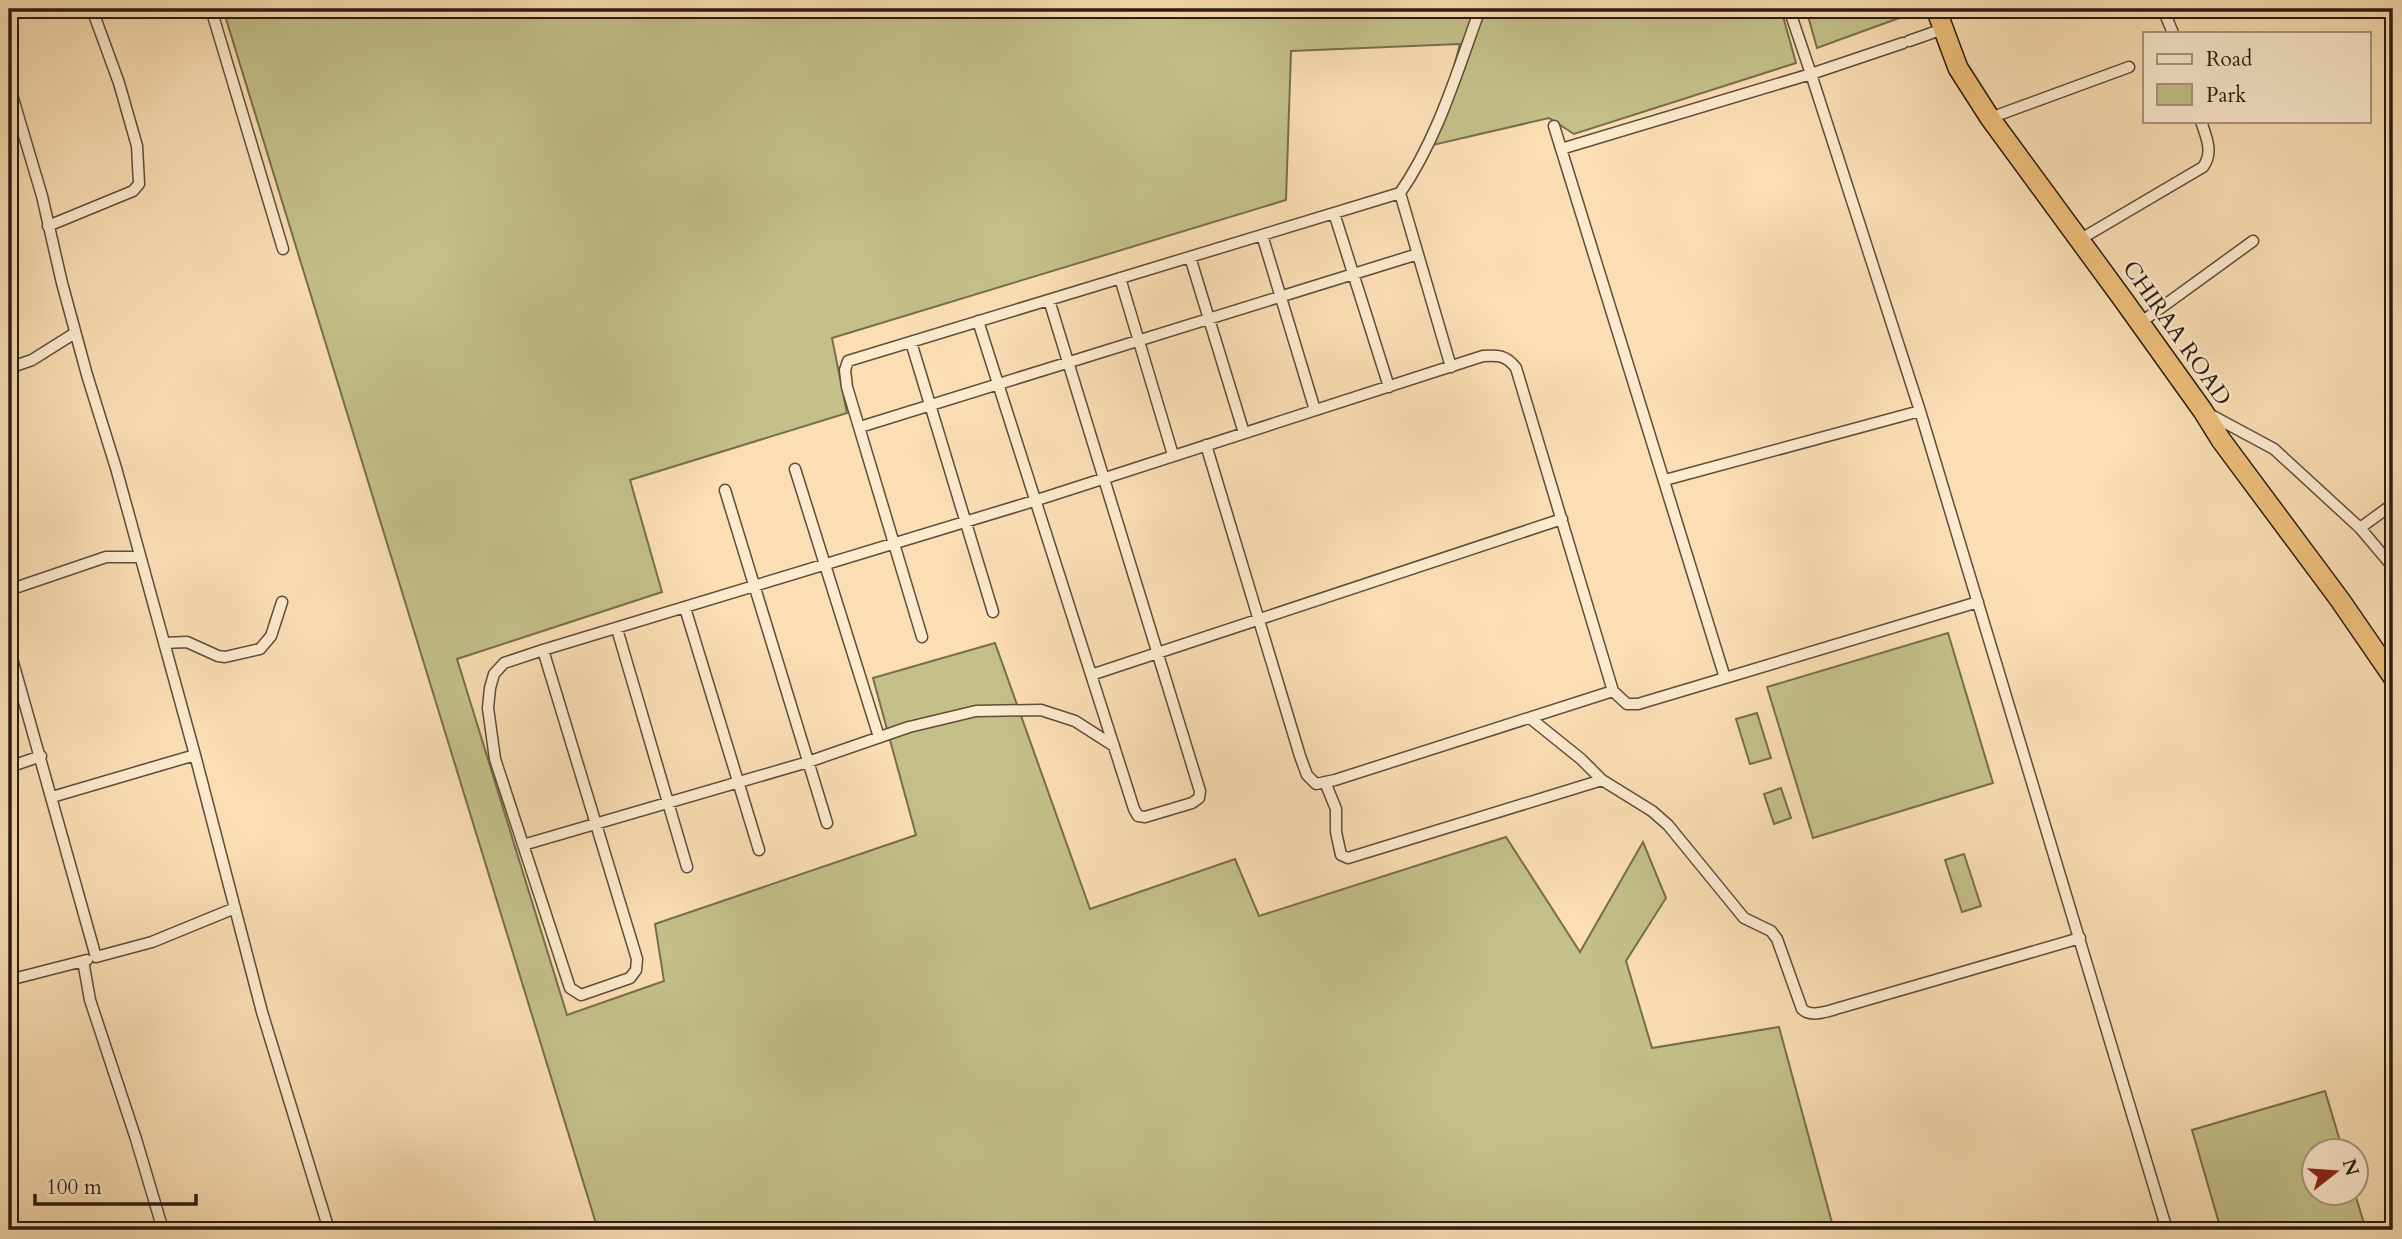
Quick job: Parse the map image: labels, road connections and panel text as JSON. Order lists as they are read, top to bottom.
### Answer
{
  "streets": {
    "highway": ["CHIRAA ROAD"]
  },
  "legend": ["Road", "Park"],
  "scale_bar": "100 m",
  "north": "right"
}
